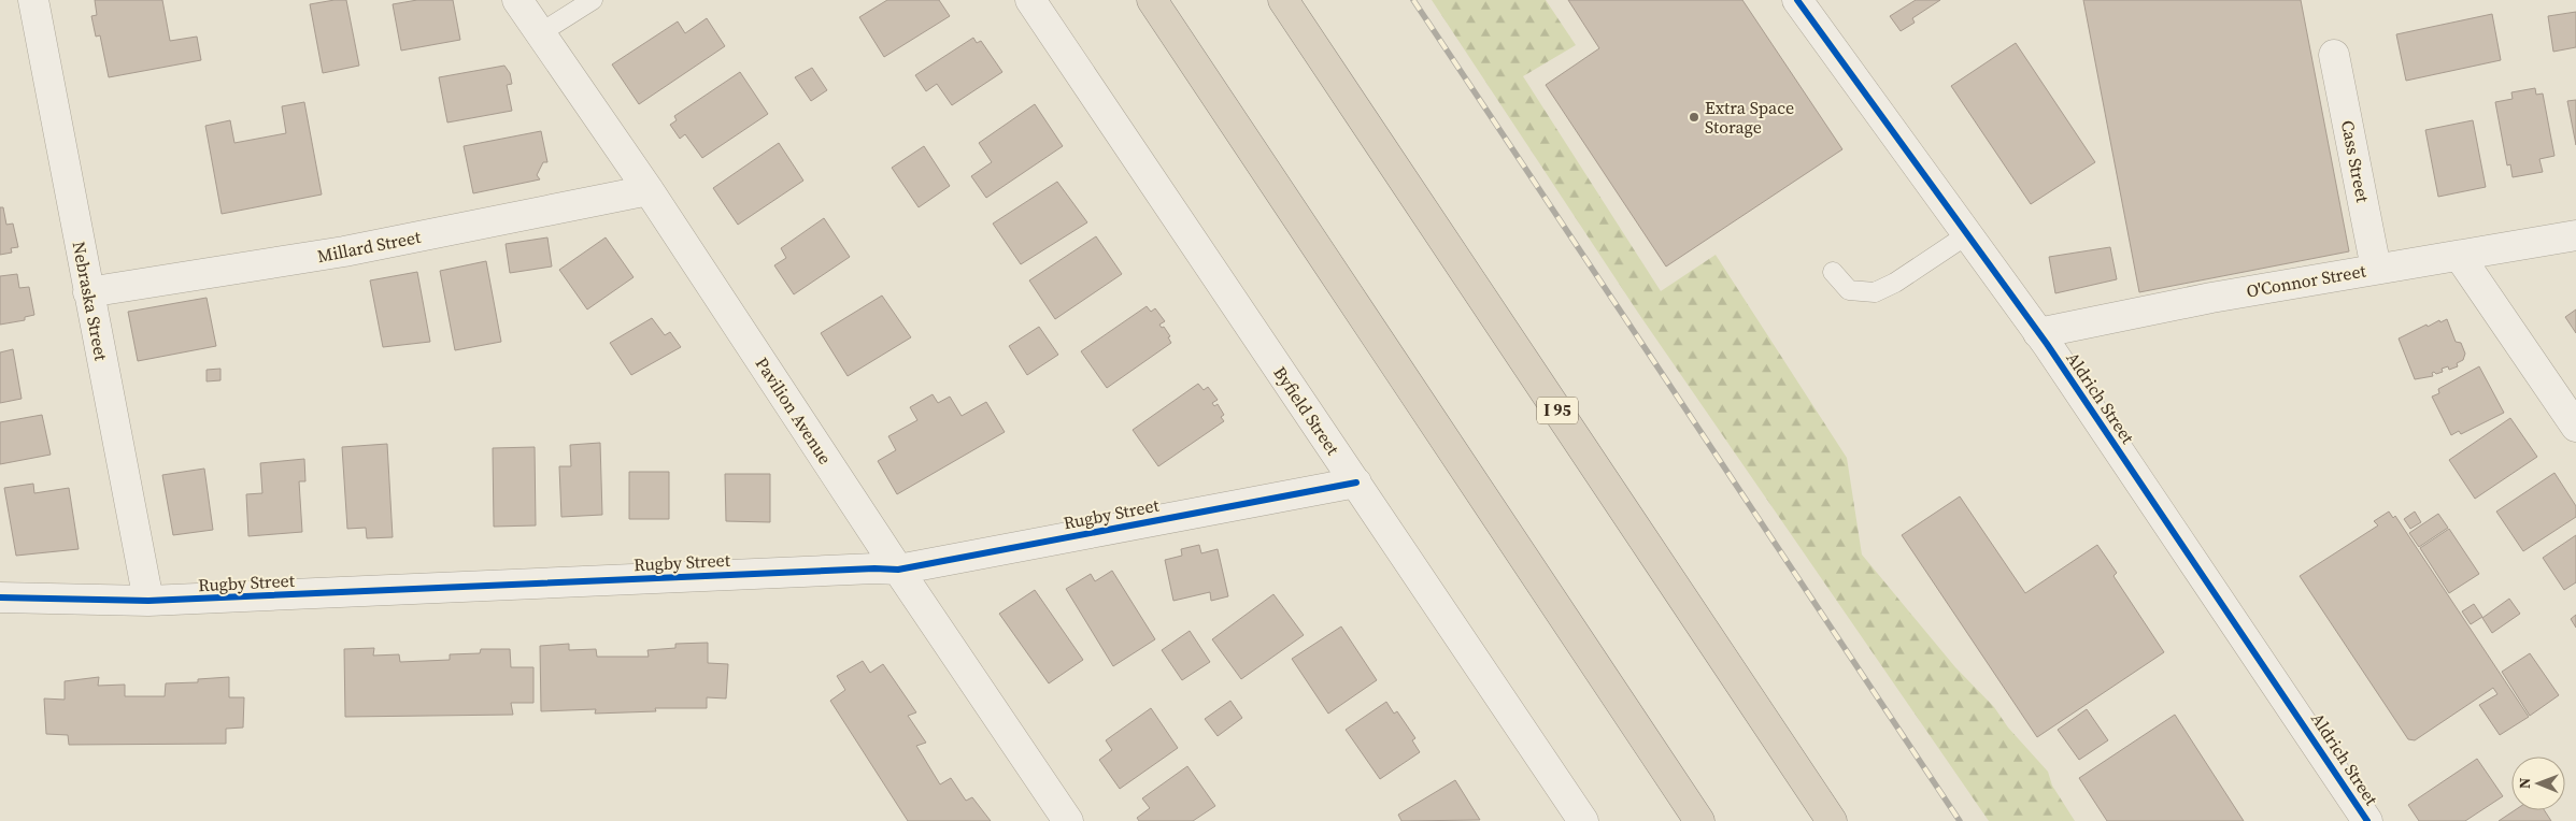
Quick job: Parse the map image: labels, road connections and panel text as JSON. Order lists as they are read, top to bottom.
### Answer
{
  "streets": {
    "highway": ["I 95"],
    "street": [
      "Cass Street",
      "Millard Street",
      "O'Connor Street",
      "Nebraska Street",
      "Aldrich Street",
      "Pavilion Avenue",
      "Byfield Street",
      "Rugby Street"
    ]
  },
  "crossings": [
    ["Cass Street", "O'Connor Street"],
    ["Millard Street", "Nebraska Street"],
    ["Millard Street", "Pavilion Avenue"],
    ["O'Connor Street", "Aldrich Street"],
    ["Nebraska Street", "Rugby Street"],
    ["Pavilion Avenue", "Rugby Street"],
    ["Byfield Street", "Rugby Street"]
  ],
  "places": ["Extra Space Storage"],
  "north": "left"
}
